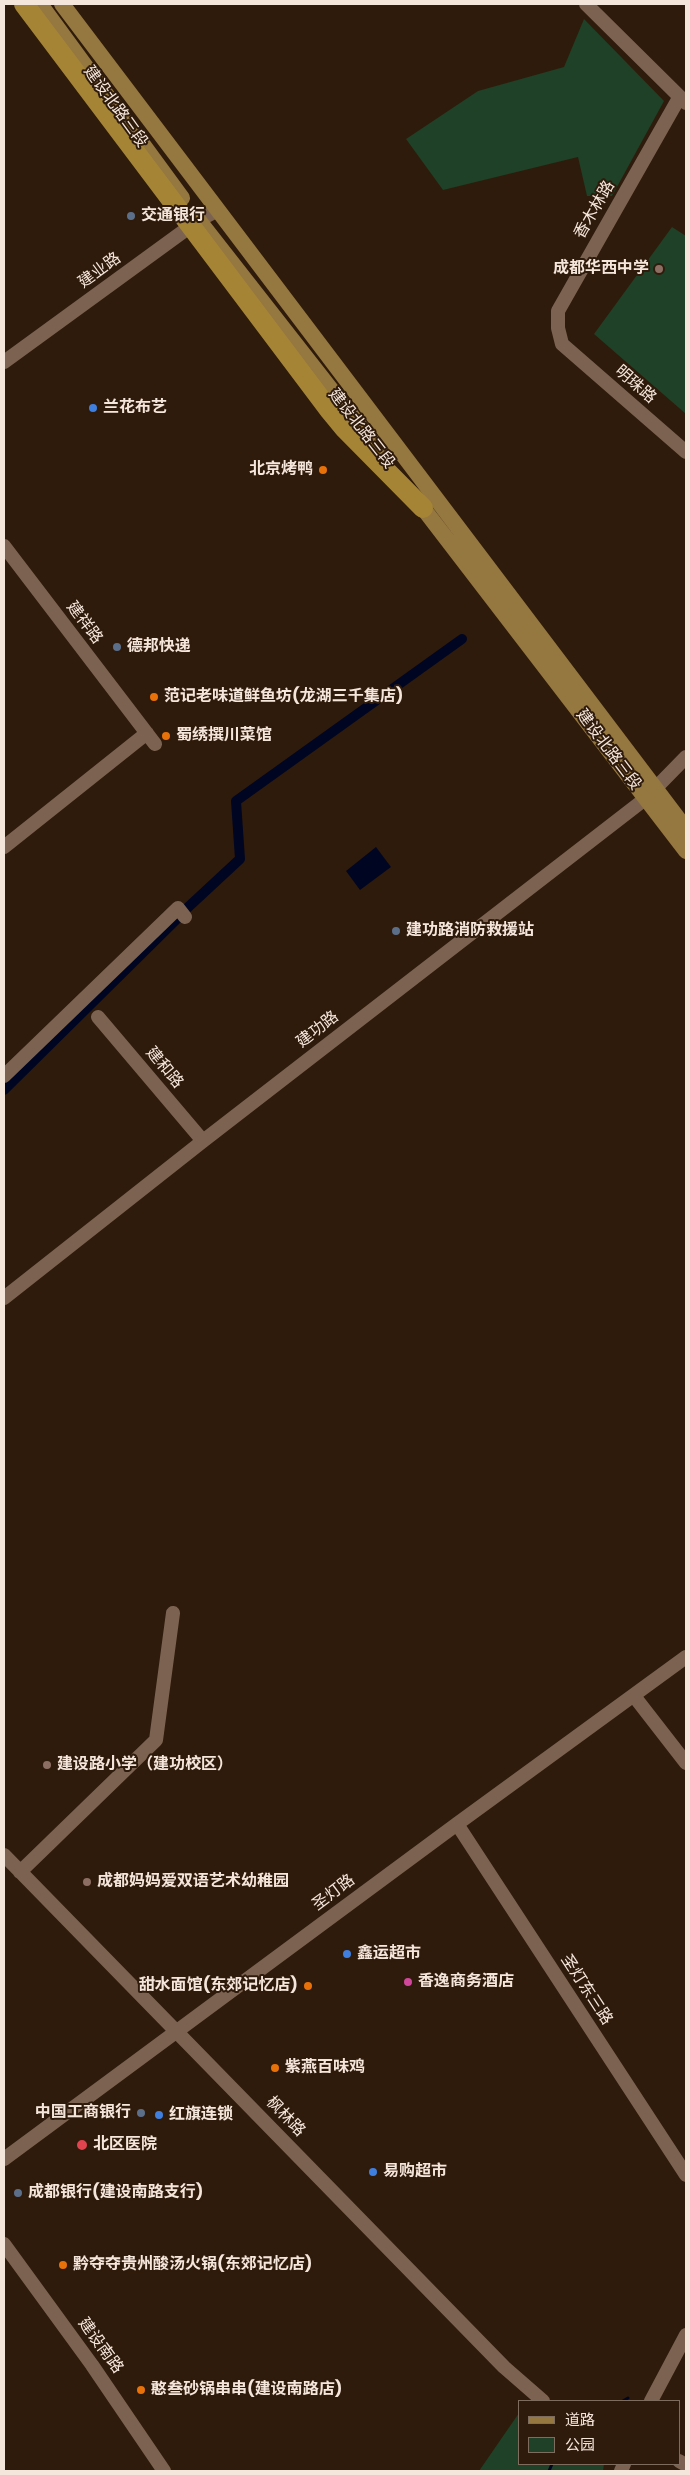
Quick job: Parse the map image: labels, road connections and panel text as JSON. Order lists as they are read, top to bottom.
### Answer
{
  "streets": {
    "main road": ["建设北路三段"],
    "street": [
      "香木林路",
      "建业路",
      "明珠路",
      "建祥路",
      "建功路",
      "建和路",
      "圣灯路",
      "圣灯东三路",
      "枫林路",
      "建设南路"
    ]
  },
  "crossings": [
    ["建设北路三段", "建业路"],
    ["建设北路三段", "建功路"],
    ["香木林路", "明珠路"],
    ["建功路", "建和路"],
    ["圣灯路", "圣灯东三路"],
    ["圣灯路", "枫林路"]
  ],
  "places": [
    "交通银行",
    "成都华西中学",
    "兰花布艺",
    "北京烤鸭",
    "德邦快递",
    "范记老味道鲜鱼坊(龙湖三千集店)",
    "蜀绣撰川菜馆",
    "建功路消防救援站",
    "建设路小学（建功校区）",
    "成都妈妈爱双语艺术幼稚园",
    "鑫运超市",
    "香逸商务酒店",
    "甜水面馆(东郊记忆店)",
    "紫燕百味鸡",
    "中国工商银行",
    "红旗连锁",
    "北区医院",
    "易购超市",
    "成都银行(建设南路支行)",
    "黔夺夺贵州酸汤火锅(东郊记忆店)",
    "憨叁砂锅串串(建设南路店)"
  ],
  "legend": ["道路", "公园"]
}
